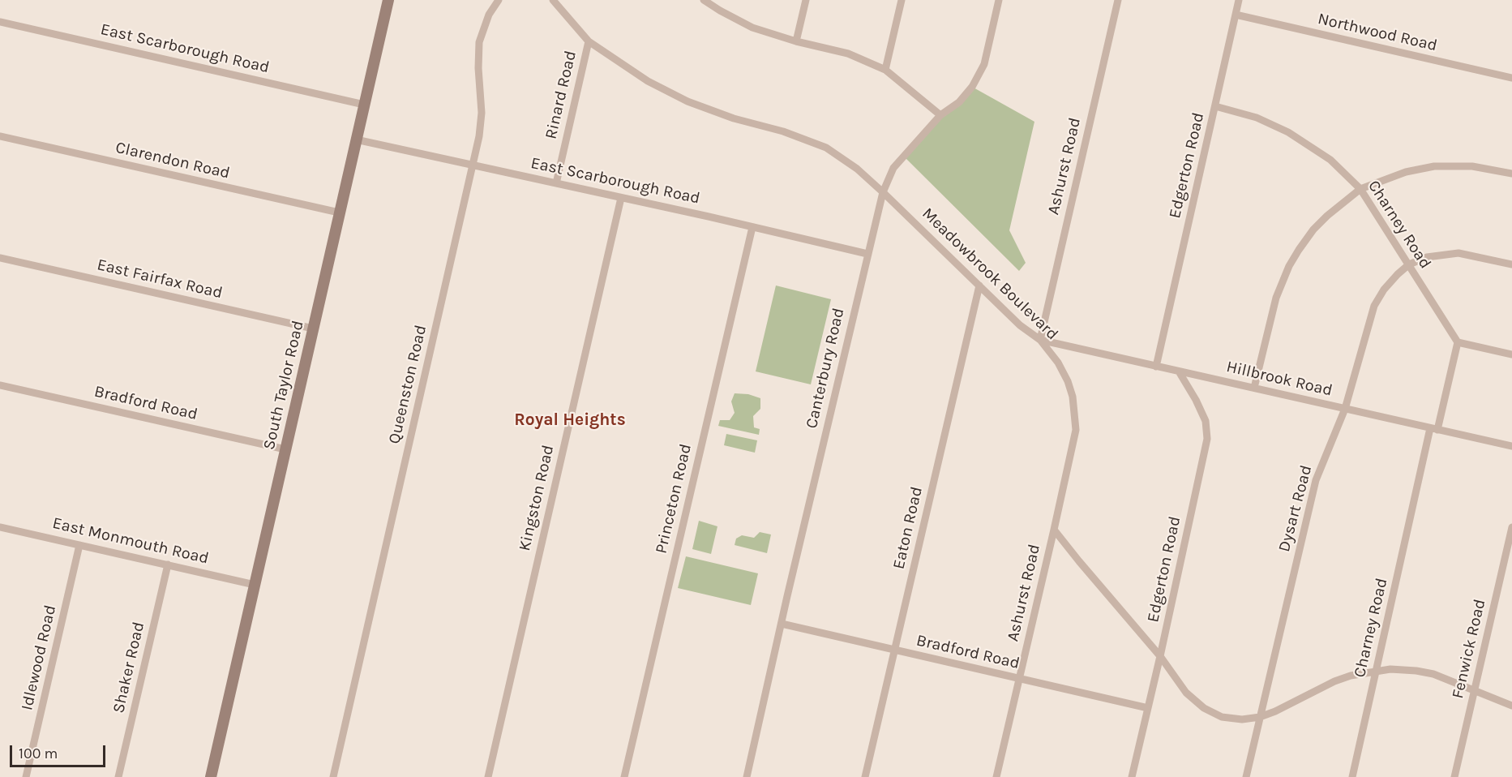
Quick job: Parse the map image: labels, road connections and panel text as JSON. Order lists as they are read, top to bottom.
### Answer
{
  "streets": {
    "main road": ["South Taylor Road"],
    "street": [
      "Northwood Road",
      "East Scarborough Road",
      "Rinard Road",
      "Clarendon Road",
      "Edgerton Road",
      "Ashurst Road",
      "Charney Road",
      "Meadowbrook Boulevard",
      "East Fairfax Road",
      "Canterbury Road",
      "Hillbrook Road",
      "Queenston Road",
      "Bradford Road",
      "Kingston Road",
      "Princeton Road",
      "Dysart Road",
      "Eaton Road",
      "East Monmouth Road",
      "Fenwick Road",
      "Idlewood Road",
      "Shaker Road"
    ]
  },
  "crossings": [
    ["Northwood Road", "Edgerton Road"],
    ["East Scarborough Road", "Rinard Road"],
    ["East Scarborough Road", "Canterbury Road"],
    ["East Scarborough Road", "Queenston Road"],
    ["East Scarborough Road", "South Taylor Road"],
    ["East Scarborough Road", "Kingston Road"],
    ["East Scarborough Road", "Princeton Road"],
    ["Rinard Road", "Meadowbrook Boulevard"],
    ["Clarendon Road", "South Taylor Road"],
    ["Edgerton Road", "Charney Road"],
    ["Edgerton Road", "Hillbrook Road"],
    ["Edgerton Road", "Bradford Road"],
    ["Ashurst Road", "Meadowbrook Boulevard"],
    ["Ashurst Road", "Hillbrook Road"],
    ["Ashurst Road", "Bradford Road"],
    ["Charney Road", "Hillbrook Road"],
    ["Charney Road", "Dysart Road"],
    ["Meadowbrook Boulevard", "Canterbury Road"],
    ["Meadowbrook Boulevard", "Hillbrook Road"],
    ["Meadowbrook Boulevard", "Eaton Road"],
    ["East Fairfax Road", "South Taylor Road"],
    ["Canterbury Road", "Bradford Road"],
    ["Hillbrook Road", "Dysart Road"],
    ["South Taylor Road", "Bradford Road"],
    ["South Taylor Road", "East Monmouth Road"],
    ["Bradford Road", "Eaton Road"],
    ["East Monmouth Road", "Idlewood Road"],
    ["East Monmouth Road", "Shaker Road"]
  ],
  "districts": ["Royal Heights"],
  "scale_bar": "100 m"
}
